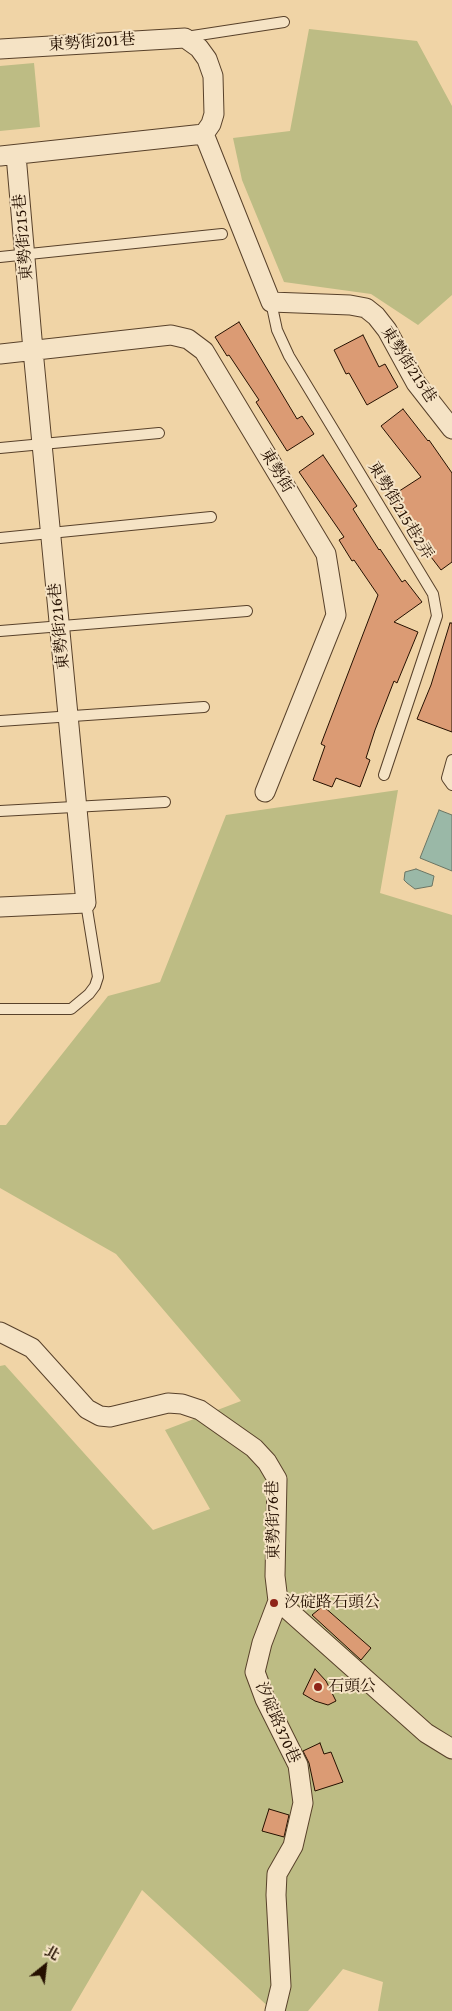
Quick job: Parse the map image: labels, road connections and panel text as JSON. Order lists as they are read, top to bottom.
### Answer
{
  "streets": {
    "street": [
      "東勢街201巷",
      "東勢街215巷",
      "東勢街",
      "東勢街216巷",
      "東勢街76巷",
      "汐碇路370巷"
    ],
    "lane": ["東勢街215巷2弄"]
  },
  "crossings": [
    ["東勢街215巷", "東勢街"],
    ["東勢街215巷", "東勢街215巷2弄"],
    ["東勢街215巷", "東勢街216巷"],
    ["東勢街", "東勢街216巷"],
    ["東勢街76巷", "汐碇路370巷"]
  ],
  "places": ["汐碇路石頭公", "石頭公"],
  "north": "top right"
}
